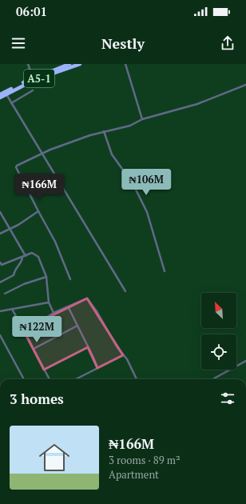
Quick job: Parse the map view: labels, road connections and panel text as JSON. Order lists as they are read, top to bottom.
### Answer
{
  "streets": {
    "highway": ["A5-1"]
  },
  "north": "top left",
  "page": {
    "status": "06:01",
    "header": "Nestly",
    "price": ["₦106M", "₦166M", "₦122M"],
    "heading": "3 homes",
    "list": [
      {
        "name": "₦166M",
        "note": "3 rooms · 89 m² · Apartment"
      }
    ]
  }
}
